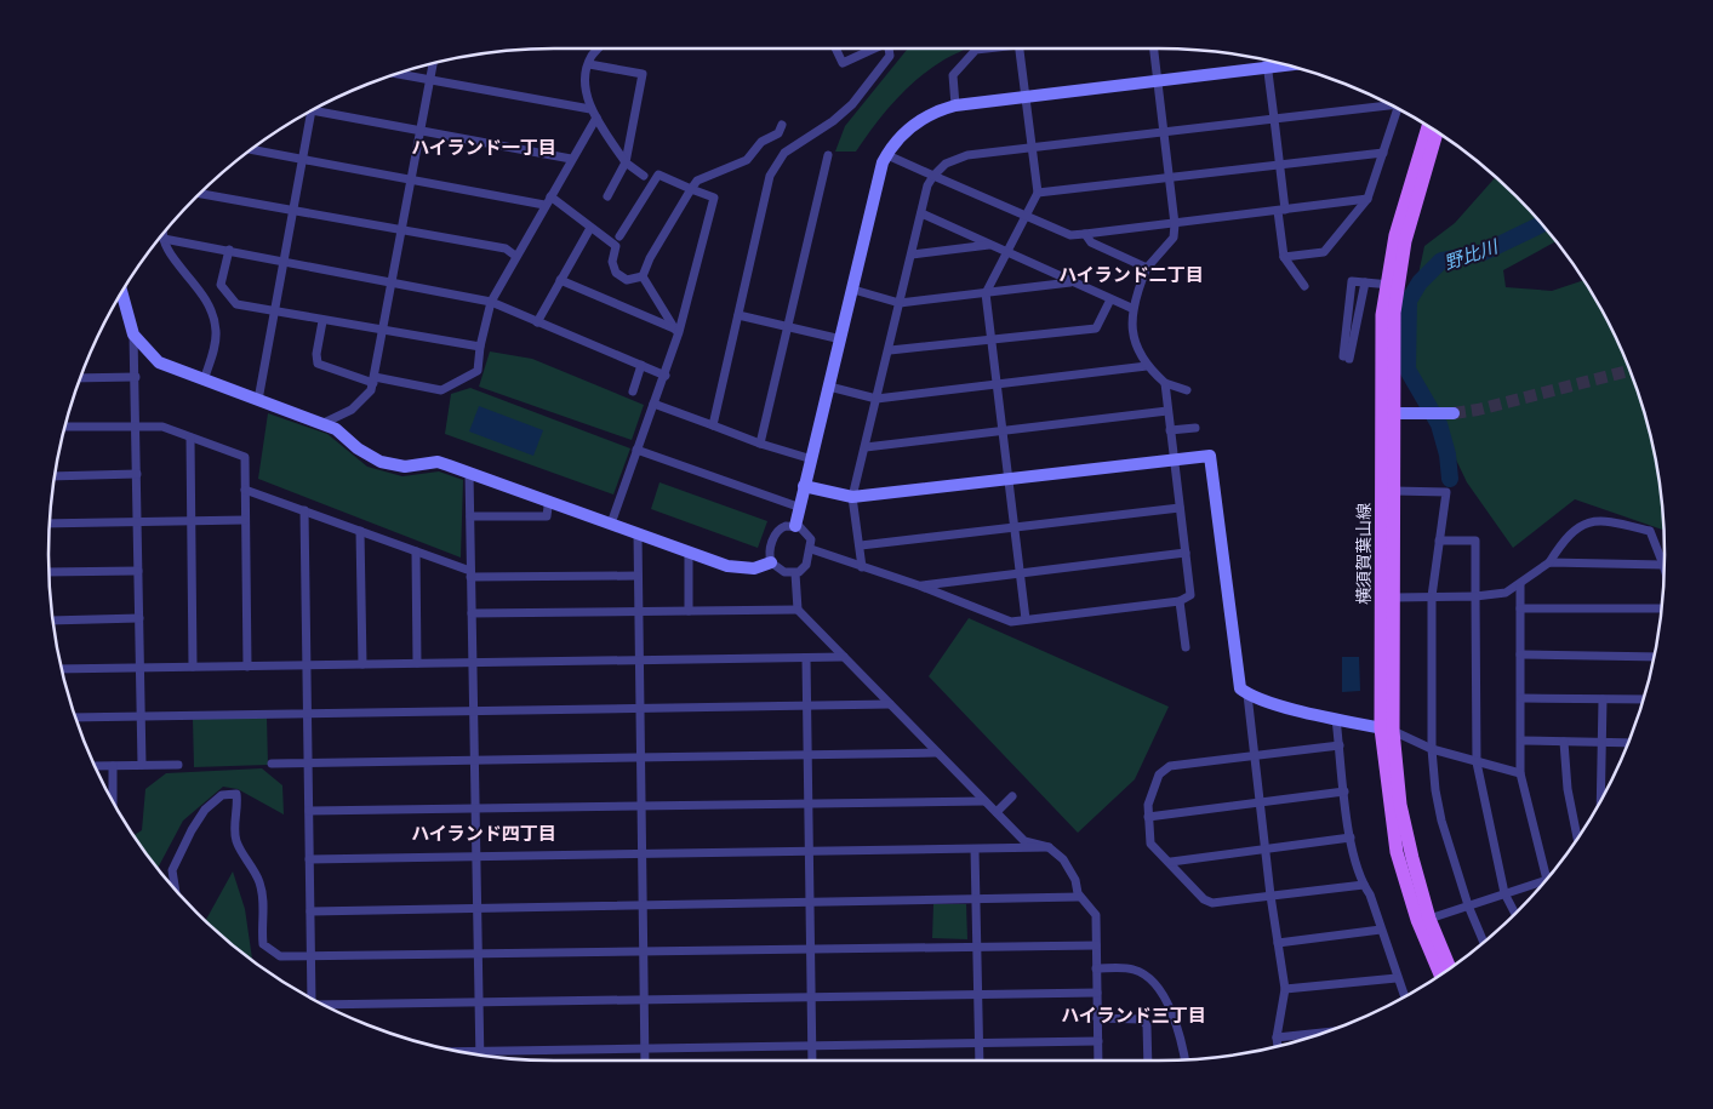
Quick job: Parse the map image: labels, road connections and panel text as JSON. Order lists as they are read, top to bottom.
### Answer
{
  "streets": {
    "main road": ["横須賀葉山線"]
  },
  "districts": [
    "ハイランド一丁目",
    "ハイランド二丁目",
    "ハイランド四丁目",
    "ハイランド三丁目"
  ],
  "water": ["野比川"]
}
